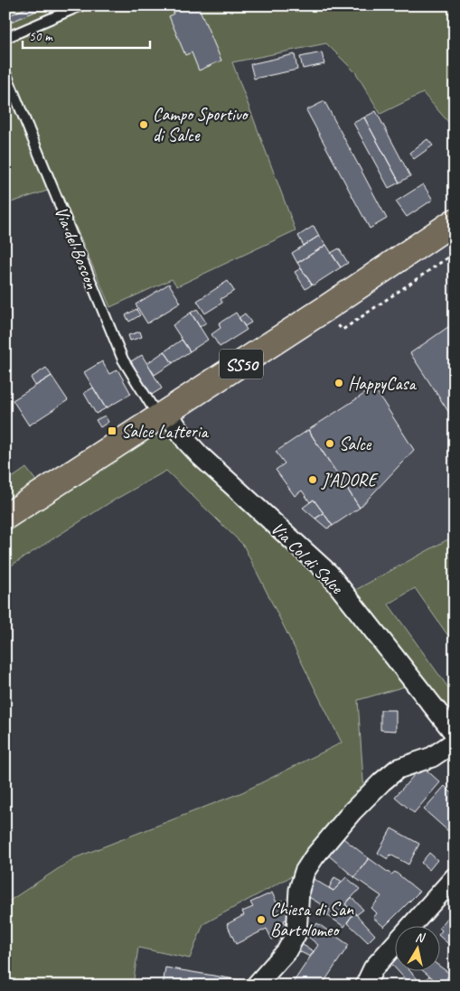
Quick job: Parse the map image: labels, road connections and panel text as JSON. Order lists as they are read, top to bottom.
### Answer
{
  "streets": {
    "main road": ["SS50"],
    "street": ["Via Col di Salce"],
    "lane": ["Via del Boscon"]
  },
  "crossings": [
    ["Via del Boscon", "SS50"],
    ["Via del Boscon", "Via Col di Salce"],
    ["SS50", "Via Col di Salce"]
  ],
  "places": {
    "other": [
      "Campo Sportivo di Salce",
      "HappyCasa",
      "Salce",
      "J'ADORE",
      "Chiesa di San Bartolomeo"
    ],
    "transit": ["Salce Latteria"]
  },
  "scale_bar": "50 m",
  "north": "top"
}
